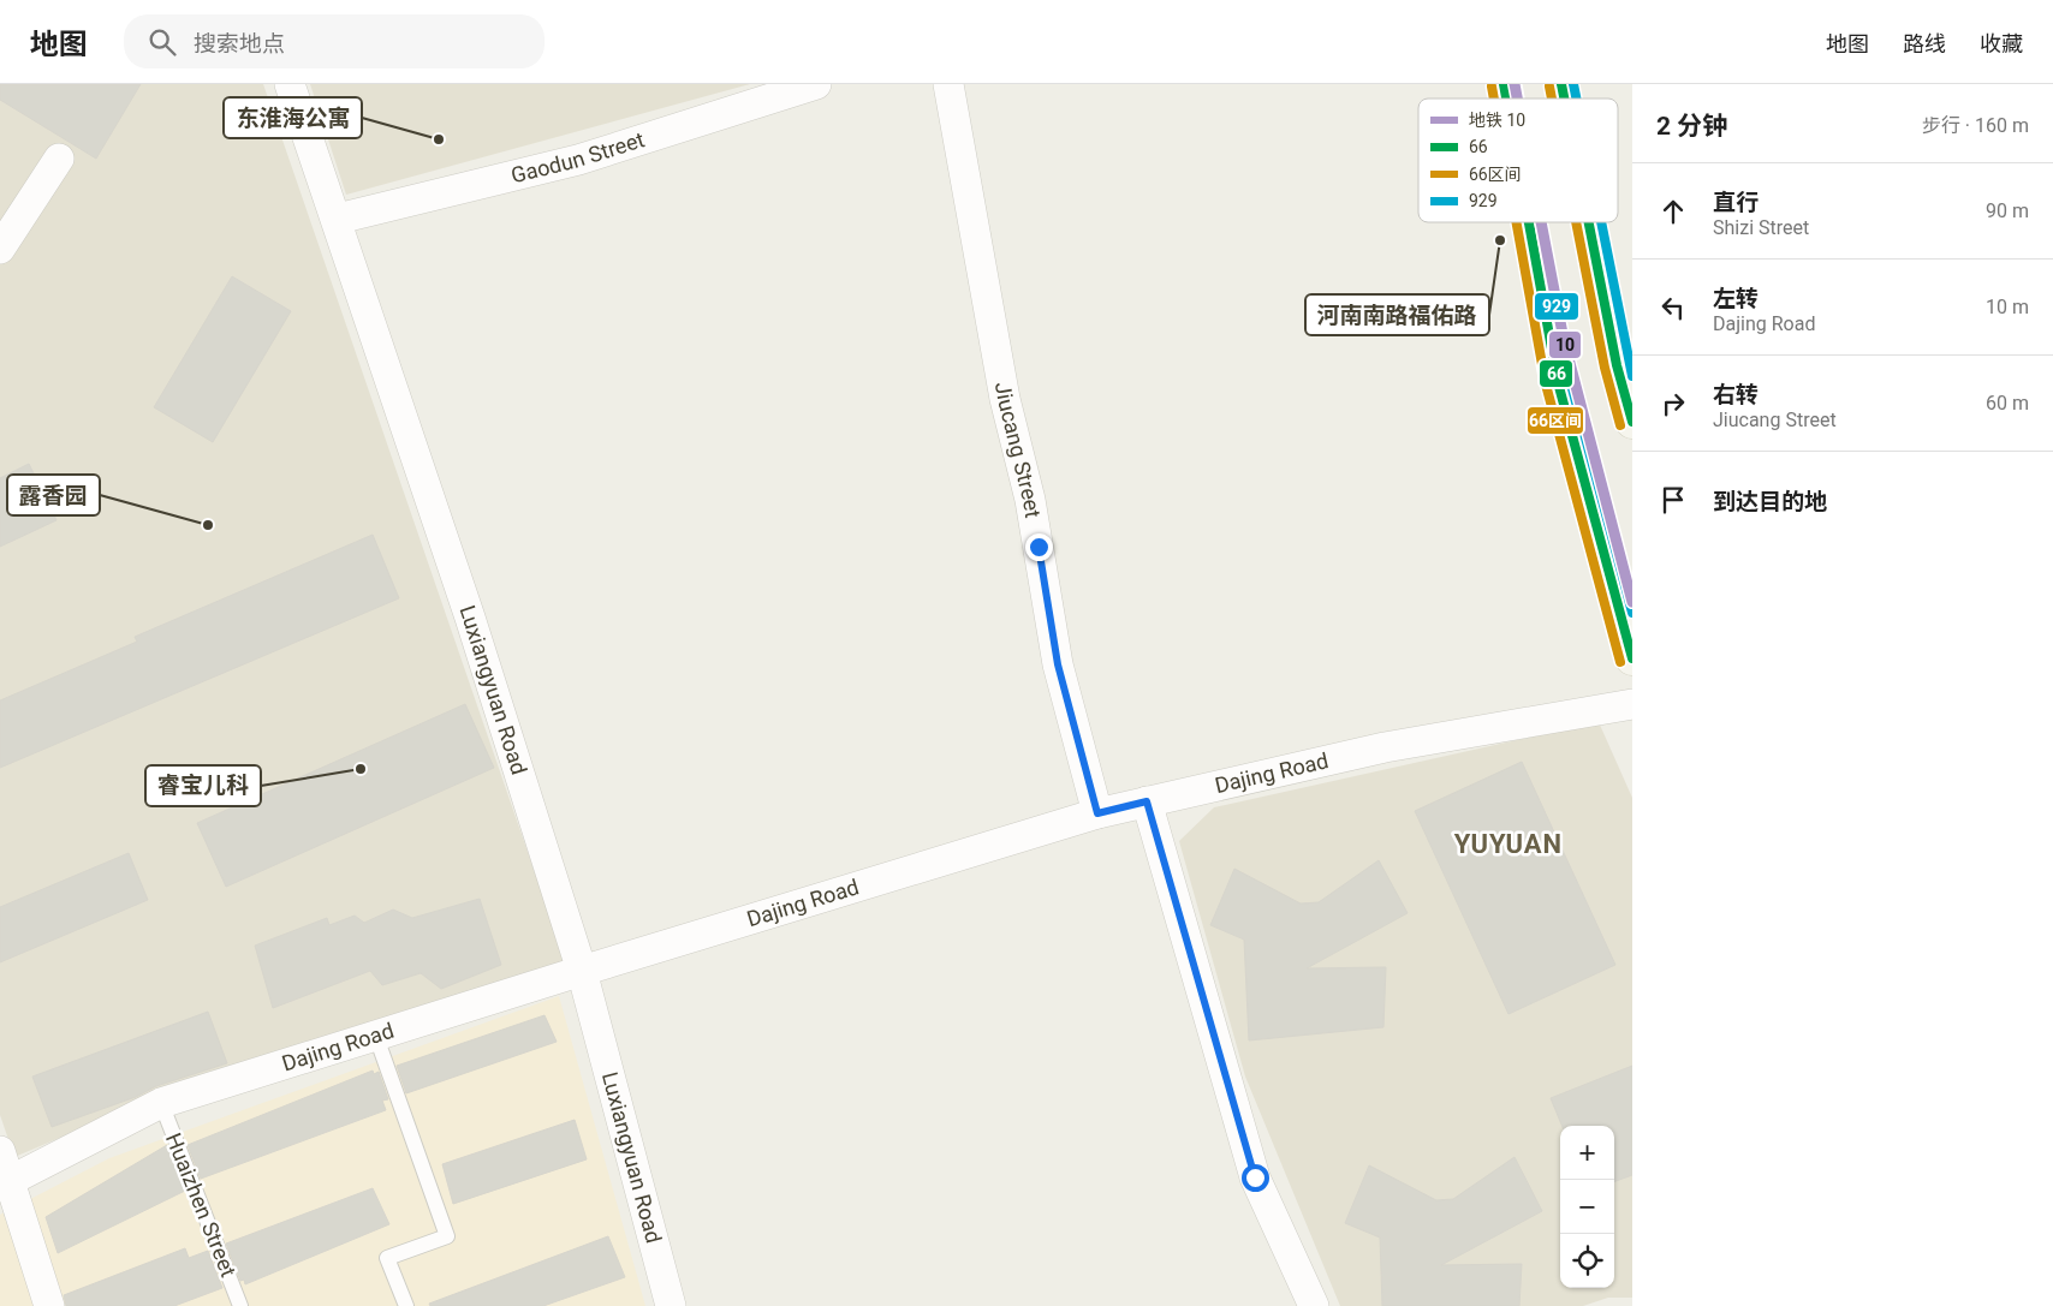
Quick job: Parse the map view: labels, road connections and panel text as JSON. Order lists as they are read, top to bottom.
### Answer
{
  "streets": {
    "street": [
      "Gaodun Street",
      "Jiucang Street",
      "Luxiangyuan Road",
      "Dajing Road"
    ],
    "lane": ["Huaizhen Street"]
  },
  "crossings": [
    ["Gaodun Street", "Luxiangyuan Road"],
    ["Jiucang Street", "Dajing Road"],
    ["Luxiangyuan Road", "Dajing Road"],
    ["Dajing Road", "Huaizhen Street"]
  ],
  "districts": ["YUYUAN"],
  "places": [
    "东淮海公寓",
    "河南南路福佑路",
    "露香园",
    "睿宝儿科"
  ],
  "lines": [
    "metro line 10",
    "transit line 66",
    "transit line 929",
    "transit line 66区间"
  ],
  "legend": [
    "地铁 10",
    "66",
    "66区间",
    "929"
  ],
  "page": {
    "header": "地图",
    "search": "搜索地点",
    "nav": ["地图", "路线", "收藏"],
    "heading": ["2 分钟", "步行 · 160 m"],
    "list": [
      ["直行", "Shizi Street", "90 m"],
      ["左转", "Dajing Road", "10 m"],
      ["右转", "Jiucang Street", "60 m"],
      "到达目的地"
    ],
    "map_buttons": ["+", "−"]
  }
}
